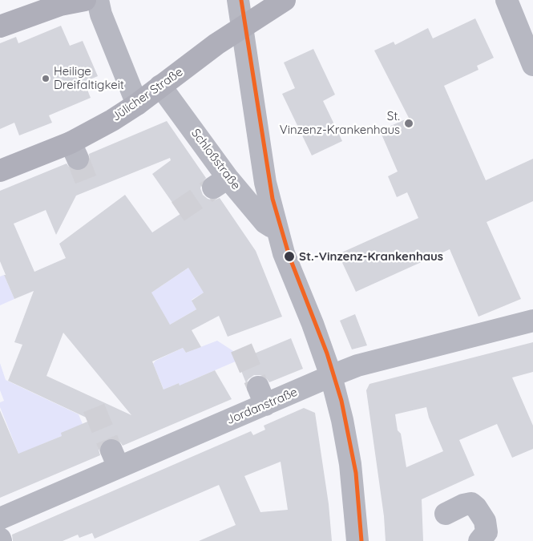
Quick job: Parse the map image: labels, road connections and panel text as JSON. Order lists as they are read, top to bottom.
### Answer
{
  "streets": {
    "main road": ["Jülicher Straße"],
    "street": ["Schloßstraße", "Jordanstraße"]
  },
  "crossings": [
    ["Jülicher Straße", "Schloßstraße"]
  ],
  "places": ["Heilige Dreifaltigkeit", "St. Vinzenz-Krankenhaus", "St.-Vinzenz-Krankenhaus"]
}
